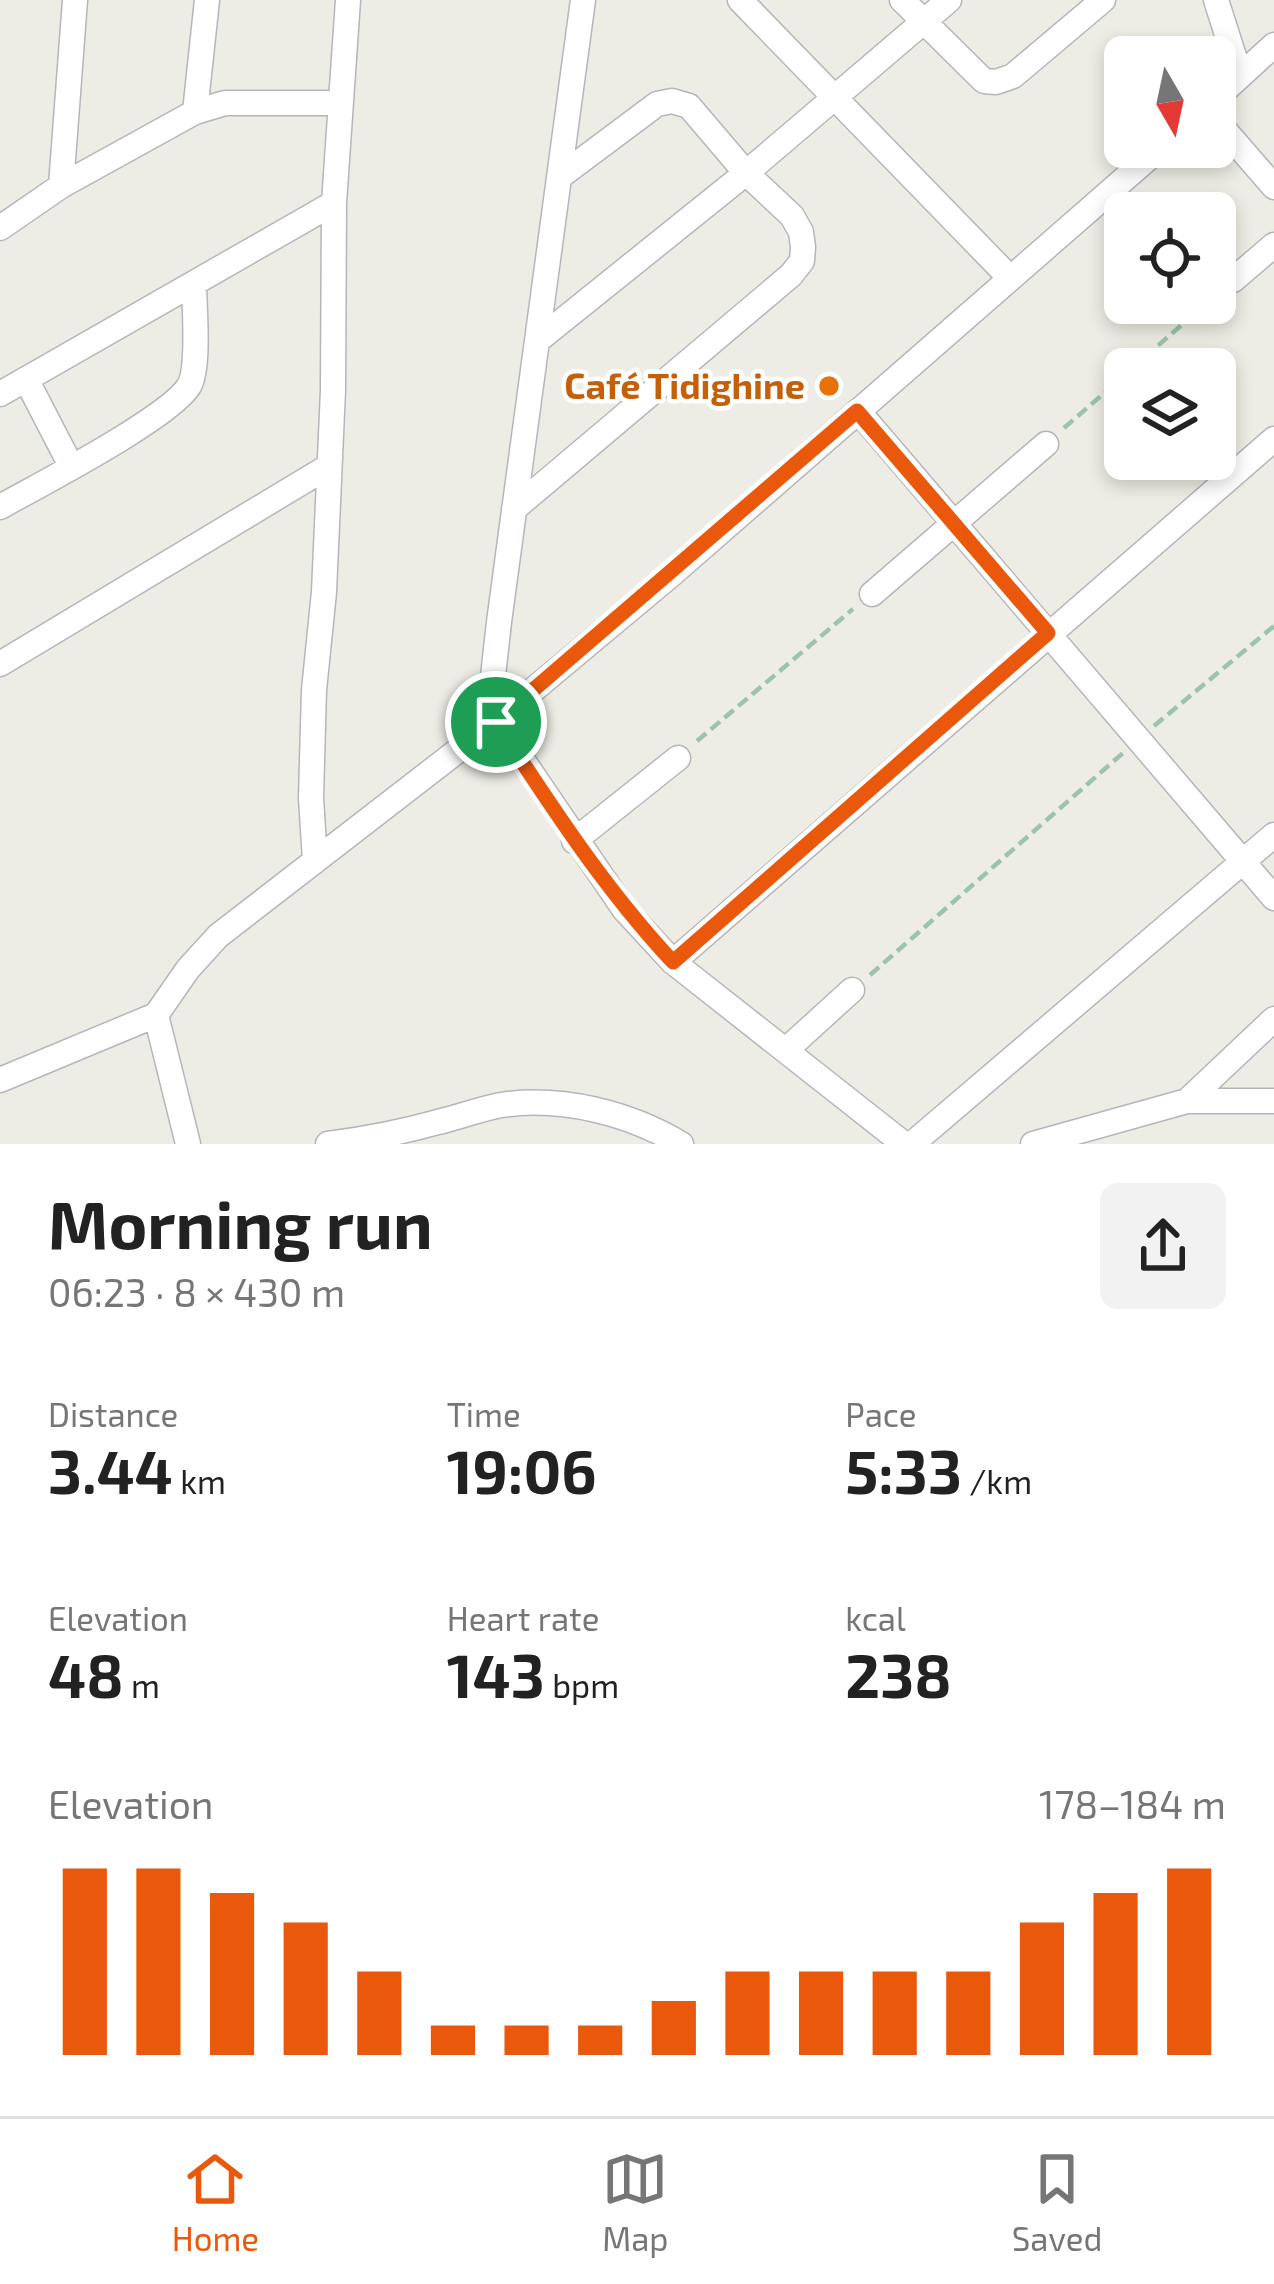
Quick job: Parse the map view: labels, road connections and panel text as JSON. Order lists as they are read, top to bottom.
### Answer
{
  "places": ["Café Tidighine"],
  "north": "bottom",
  "page": {
    "heading": ["Morning run", "06:23 · 8 × 430 m"],
    "stats": [
      ["Distance", "3.44 km"],
      ["Time", "19:06"],
      ["Pace", "5:33 /km"],
      ["Elevation", "48 m"],
      ["Heart rate", "143 bpm"],
      ["kcal", "238"]
    ],
    "chart": ["Elevation", "178–184 m"],
    "tabs": ["Home", "Map", "Saved"]
  }
}
